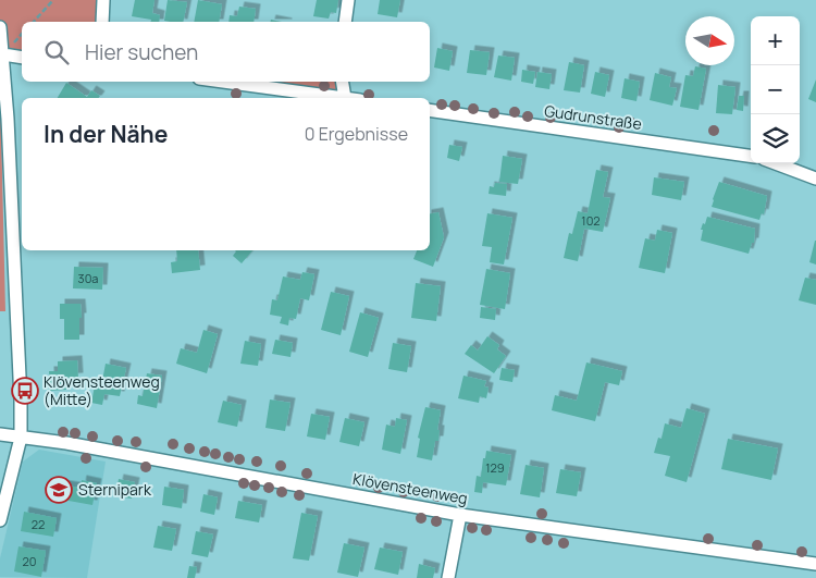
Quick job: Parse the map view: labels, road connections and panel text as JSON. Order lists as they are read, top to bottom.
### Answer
{
  "streets": {
    "street": ["Gudrunstraße", "Klövensteenweg"]
  },
  "places": {
    "bus stop": ["Klövensteenweg (Mitte)"],
    "school or university": ["Sternipark"]
  },
  "house_numbers": [
    "102",
    "30a",
    "129",
    "22",
    "20"
  ],
  "north": "right",
  "page": {
    "map_buttons": ["+", "−"],
    "search": "Hier suchen",
    "heading": ["In der Nähe", "0 Ergebnisse"]
  }
}
